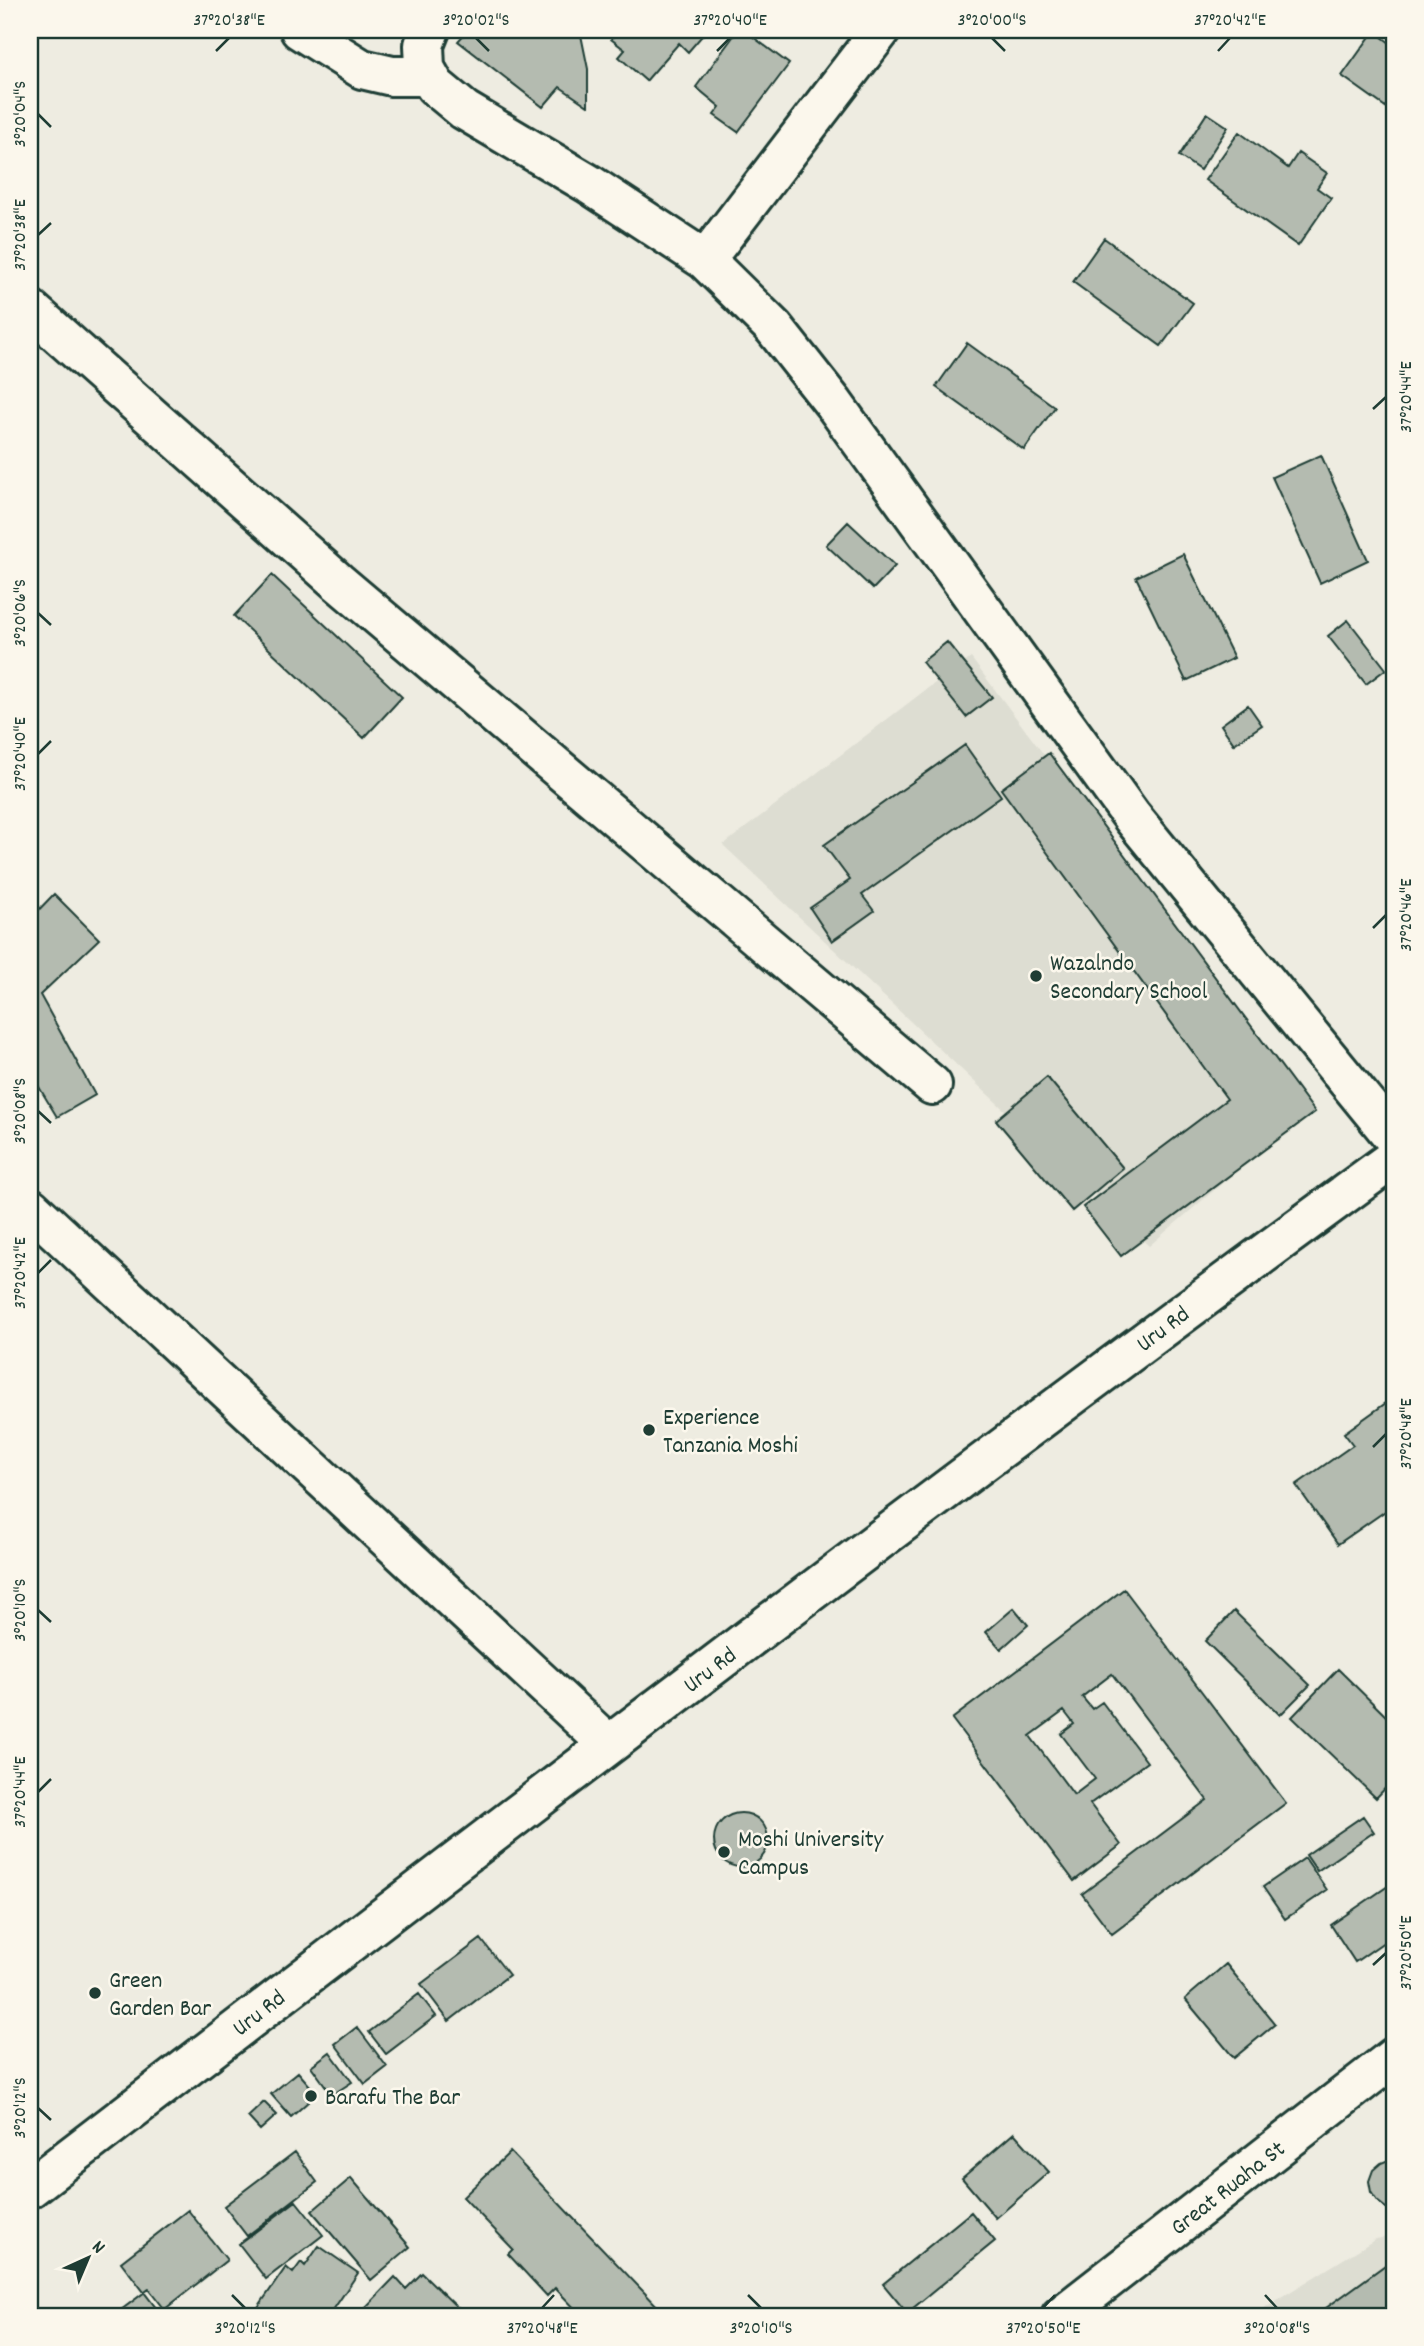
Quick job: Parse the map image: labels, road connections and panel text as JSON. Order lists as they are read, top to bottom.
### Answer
{
  "streets": {
    "street": ["Uru Rd", "Great Ruaha St"]
  },
  "places": [
    "Wazalndo Secondary School",
    "Experience Tanzania Moshi",
    "Moshi University Campus",
    "Green Garden Bar",
    "Barafu The Bar"
  ],
  "north": "top right",
  "coordinates": [
    "37°20'38\"E",
    "3°20'02\"S",
    "37°20'40\"E",
    "3°20'00\"S",
    "37°20'42\"E",
    "3°20'04\"S",
    "37°20'44\"E",
    "3°20'06\"S",
    "37°20'46\"E",
    "3°20'08\"S",
    "37°20'48\"E",
    "3°20'10\"S",
    "37°20'50\"E",
    "3°20'12\"S"
  ]
}
